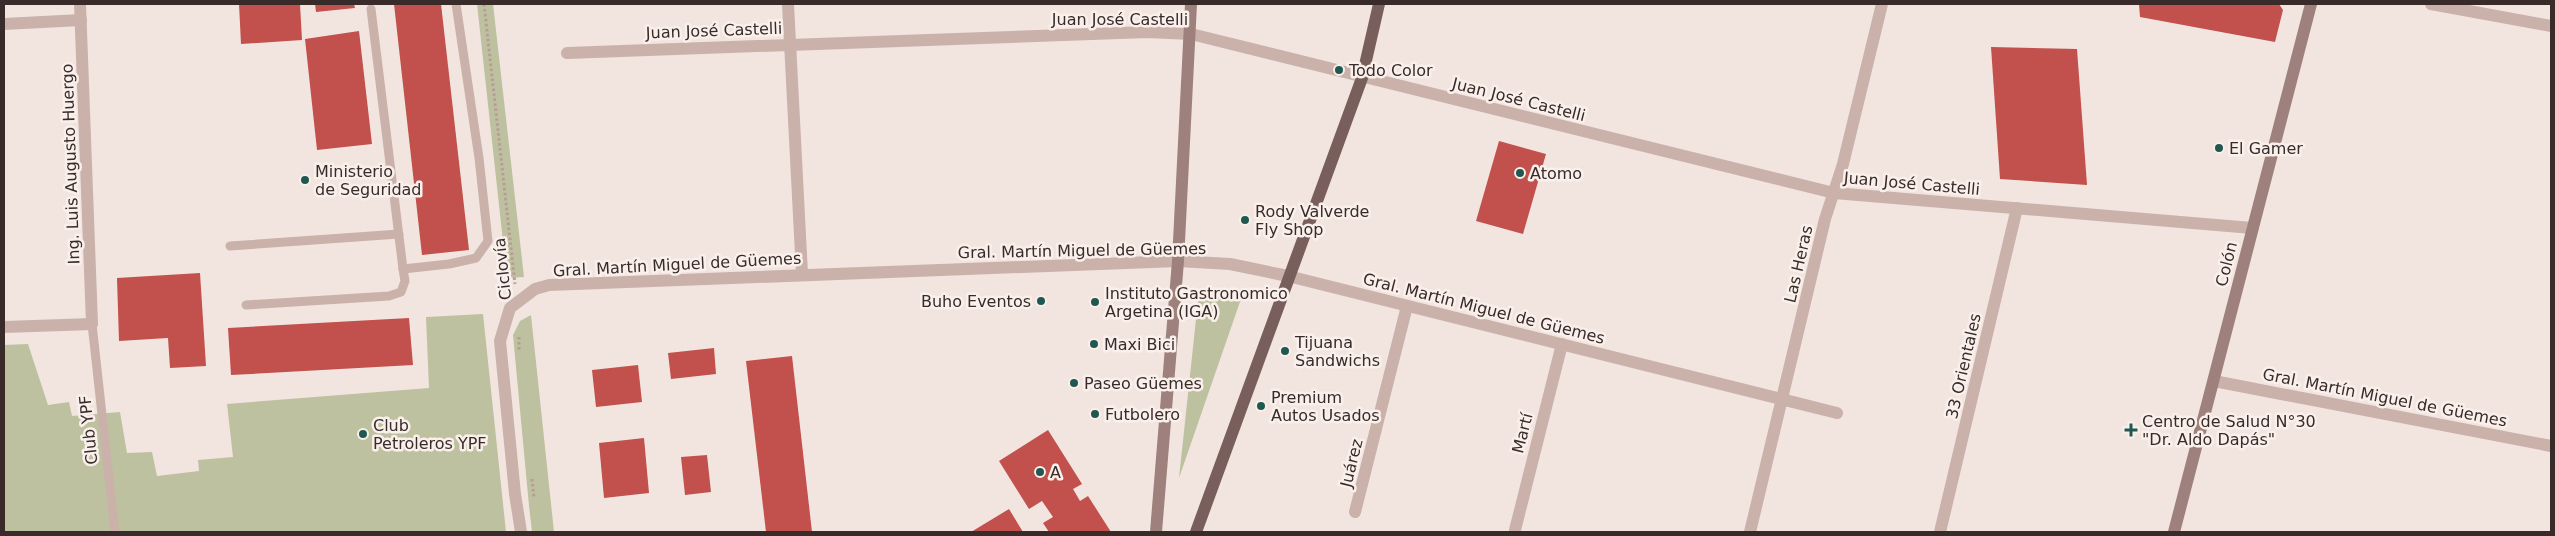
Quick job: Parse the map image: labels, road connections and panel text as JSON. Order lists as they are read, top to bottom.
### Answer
{
  "streets": {
    "street": [
      "Juan José Castelli",
      "Ing. Luis Augusto Huergo",
      "Gral. Martín Miguel de Güemes",
      "Las Heras",
      "Colón",
      "33 Orientales",
      "Martí",
      "Juárez"
    ],
    "lane": ["Club YPF"],
    "path": ["Ciclovía"]
  },
  "crossings": [
    ["Juan José Castelli", "Las Heras"],
    ["Juan José Castelli", "Colón"],
    ["Juan José Castelli", "33 Orientales"],
    ["Ing. Luis Augusto Huergo", "Club YPF"],
    ["Gral. Martín Miguel de Güemes", "Las Heras"],
    ["Gral. Martín Miguel de Güemes", "Colón"],
    ["Gral. Martín Miguel de Güemes", "Ciclovía"],
    ["Gral. Martín Miguel de Güemes", "Martí"],
    ["Gral. Martín Miguel de Güemes", "Juárez"]
  ],
  "places": {
    "other": [
      "Todo Color",
      "El Gamer",
      "Atomo",
      "Ministerio de Seguridad",
      "Rody Valverde Fly Shop",
      "Buho Eventos",
      "Instituto Gastronomico Argetina (IGA)",
      "Maxi Bici",
      "Tijuana Sandwichs",
      "Paseo Güemes",
      "Premium Autos Usados",
      "Futbolero",
      "Club Petroleros YPF",
      "A"
    ],
    "health": ["Centro de Salud N°30 \"Dr. Aldo Dapás\""]
  }
}
